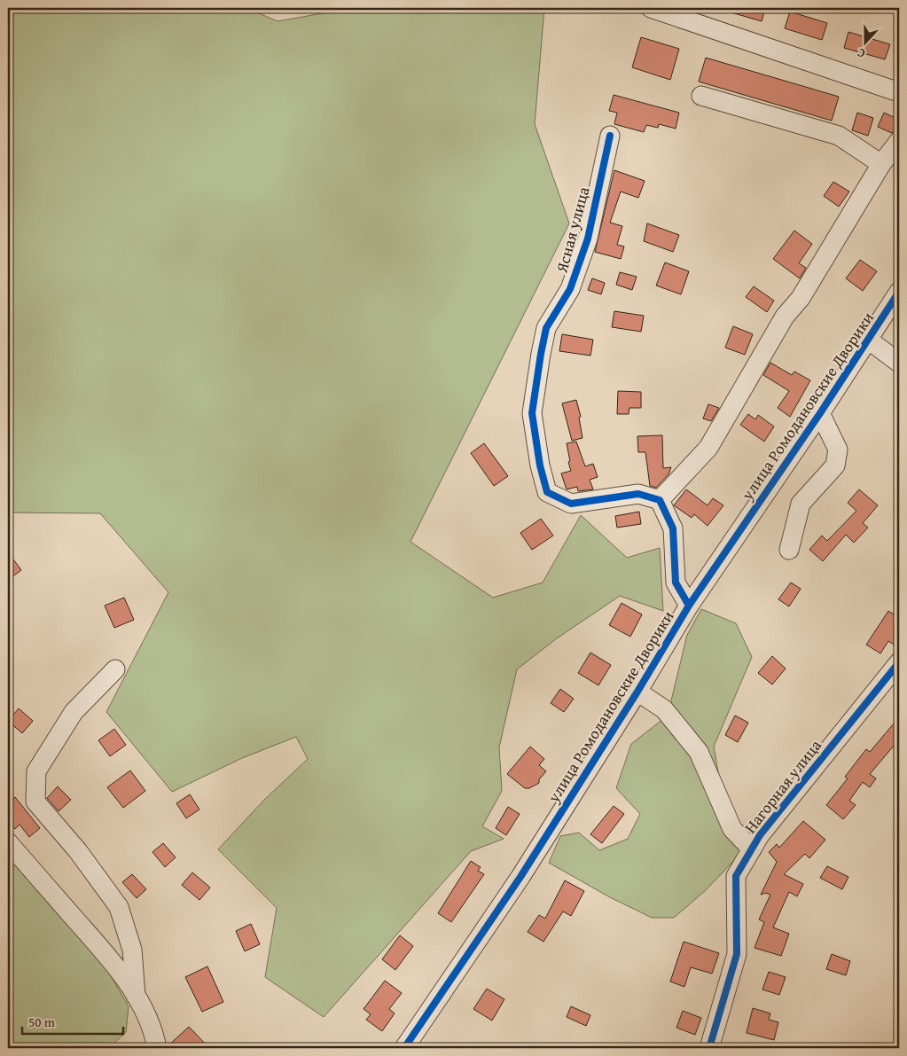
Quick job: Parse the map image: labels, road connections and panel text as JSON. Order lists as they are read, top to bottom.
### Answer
{
  "streets": {
    "street": ["Ясная улица", "улица Ромодановские Дворики", "Нагорная улица"]
  },
  "scale_bar": "50 m",
  "north": "bottom"
}
